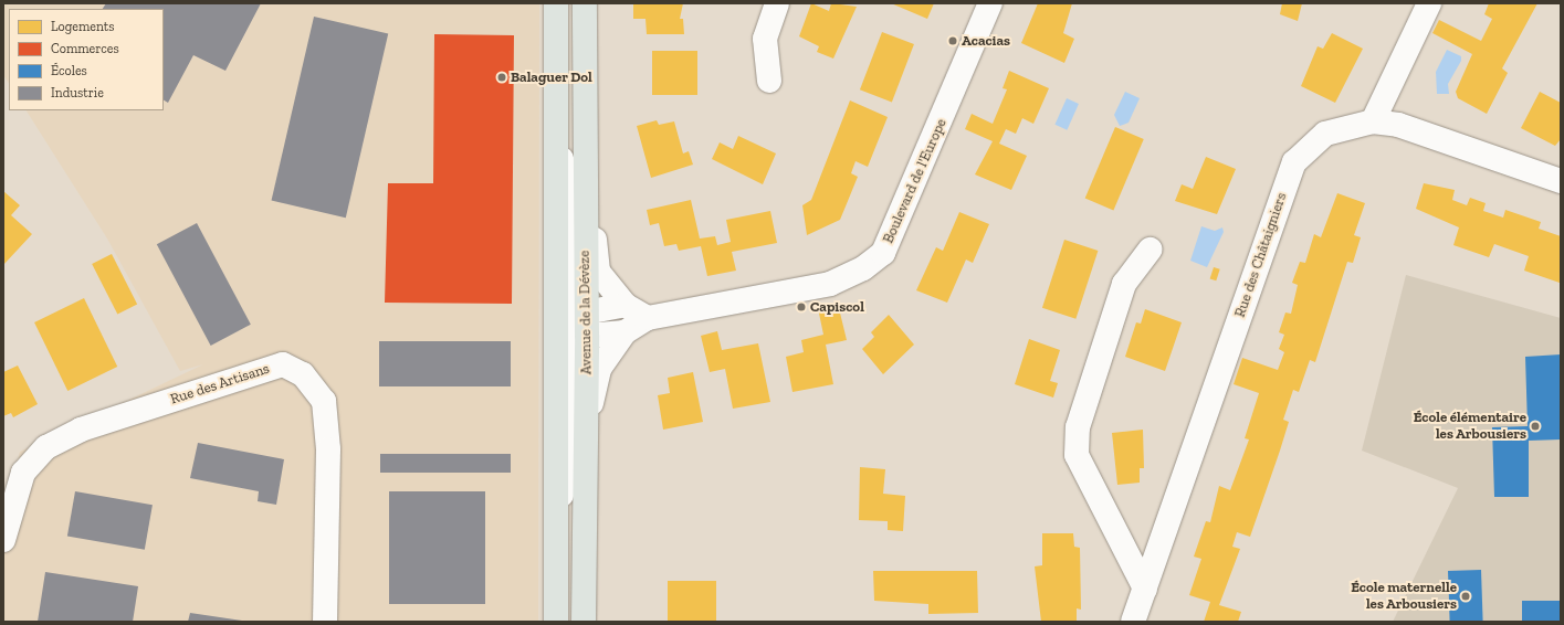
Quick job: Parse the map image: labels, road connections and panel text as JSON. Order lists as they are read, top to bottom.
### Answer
{
  "streets": {
    "main road": ["Avenue de la Dévèze"],
    "street": ["Boulevard de l'Europe", "Rue des Châtaigniers", "Rue des Artisans"]
  },
  "crossings": [
    ["Boulevard de l'Europe", "Avenue de la Dévèze"]
  ],
  "places": [
    "Acacias",
    "Balaguer Dol",
    "Capiscol",
    "École élémentaire les Arbousiers",
    "École maternelle les Arbousiers"
  ],
  "legend": [
    "Logements",
    "Commerces",
    "Écoles",
    "Industrie"
  ]
}
